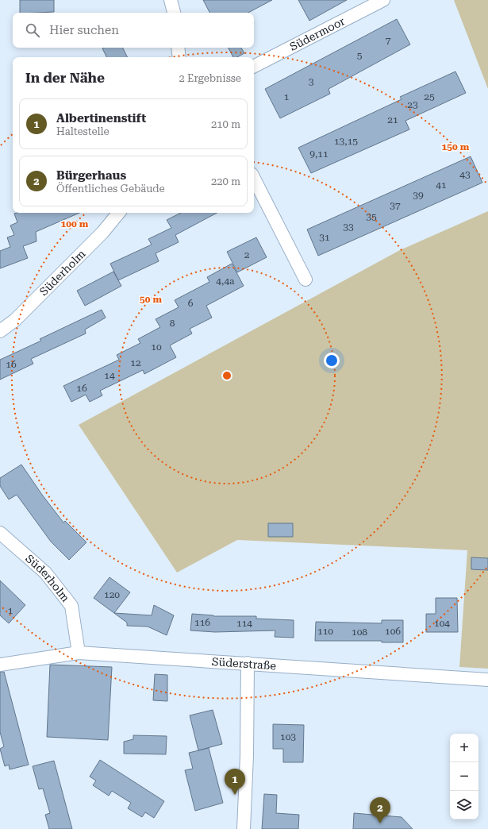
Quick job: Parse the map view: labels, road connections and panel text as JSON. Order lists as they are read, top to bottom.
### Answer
{
  "streets": {
    "street": ["Südermoor", "Süderholm", "Süderstraße"]
  },
  "crossings": [
    ["Süderholm", "Süderstraße"]
  ],
  "house_numbers": [
    "7",
    "5",
    "3",
    "1",
    "25",
    "23",
    "21",
    "13,15",
    "9,11",
    "43",
    "41",
    "39",
    "37",
    "35",
    "33",
    "31",
    "2",
    "4,4a",
    "6",
    "8",
    "10",
    "12",
    "16",
    "14",
    "16",
    "120",
    "1",
    "116",
    "114",
    "104",
    "110",
    "106",
    "108",
    "103"
  ],
  "page": {
    "search": "Hier suchen",
    "heading": ["In der Nähe", "2 Ergebnisse"],
    "list": [
      {
        "mark": "1",
        "name": "Albertinenstift",
        "note": "Haltestelle",
        "value": "210 m"
      },
      {
        "mark": "2",
        "name": "Bürgerhaus",
        "note": "Öffentliches Gebäude",
        "value": "220 m"
      }
    ],
    "map_buttons": ["+", "−"],
    "pins": ["1", "2"]
  },
  "rings": ["150 m", "100 m", "50 m"]
}
